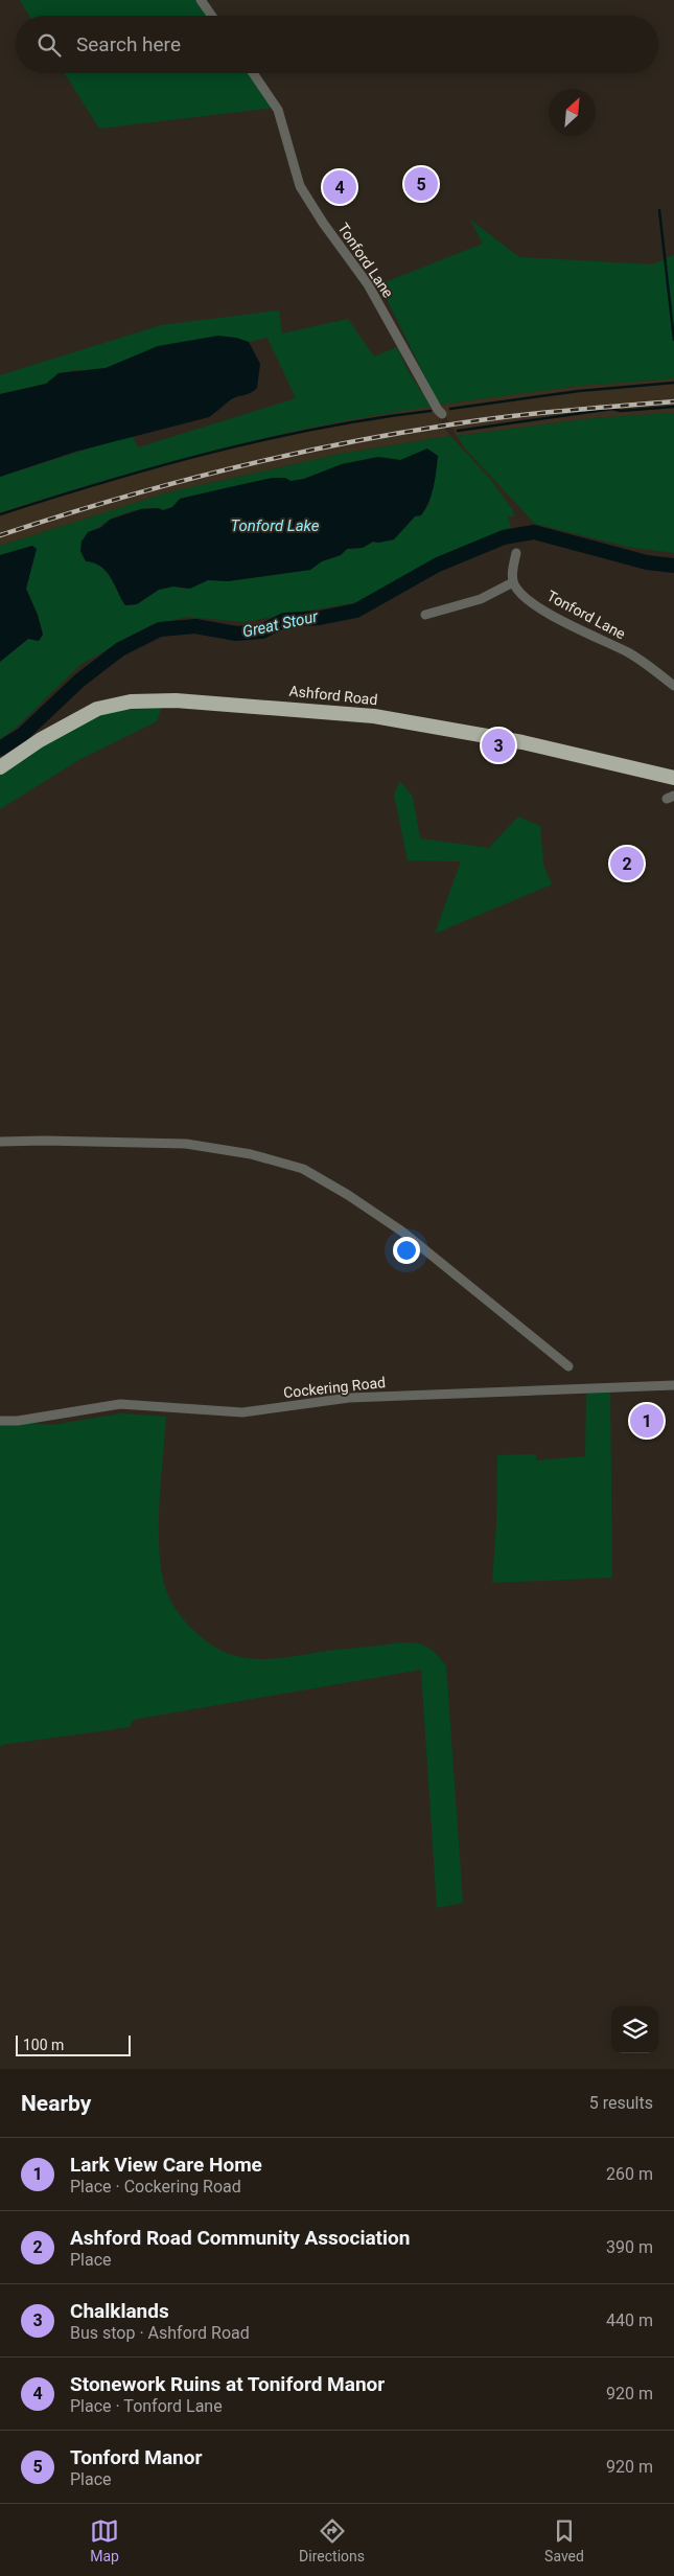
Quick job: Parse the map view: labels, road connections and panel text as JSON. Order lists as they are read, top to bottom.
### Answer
{
  "streets": {
    "highway": ["Ashford Road"],
    "street": ["Tonford Lane", "Cockering Road"]
  },
  "water": ["Tonford Lake", "Great Stour"],
  "scale_bar": "100 m",
  "north": "top right",
  "page": {
    "search": "Search here",
    "pins": [
      "5",
      "4",
      "3",
      "2",
      "1"
    ],
    "scale": "100 m",
    "heading": ["Nearby", "5 results"],
    "list": [
      {
        "mark": "1",
        "name": "Lark View Care Home",
        "note": "Place · Cockering Road",
        "value": "260 m"
      },
      {
        "mark": "2",
        "name": "Ashford Road Community Association",
        "note": "Place",
        "value": "390 m"
      },
      {
        "mark": "3",
        "name": "Chalklands",
        "note": "Bus stop · Ashford Road",
        "value": "440 m"
      },
      {
        "mark": "4",
        "name": "Stonework Ruins at Toniford Manor",
        "note": "Place · Tonford Lane",
        "value": "920 m"
      },
      {
        "mark": "5",
        "name": "Tonford Manor",
        "note": "Place",
        "value": "920 m"
      }
    ],
    "nav": ["Map", "Directions", "Saved"]
  }
}
